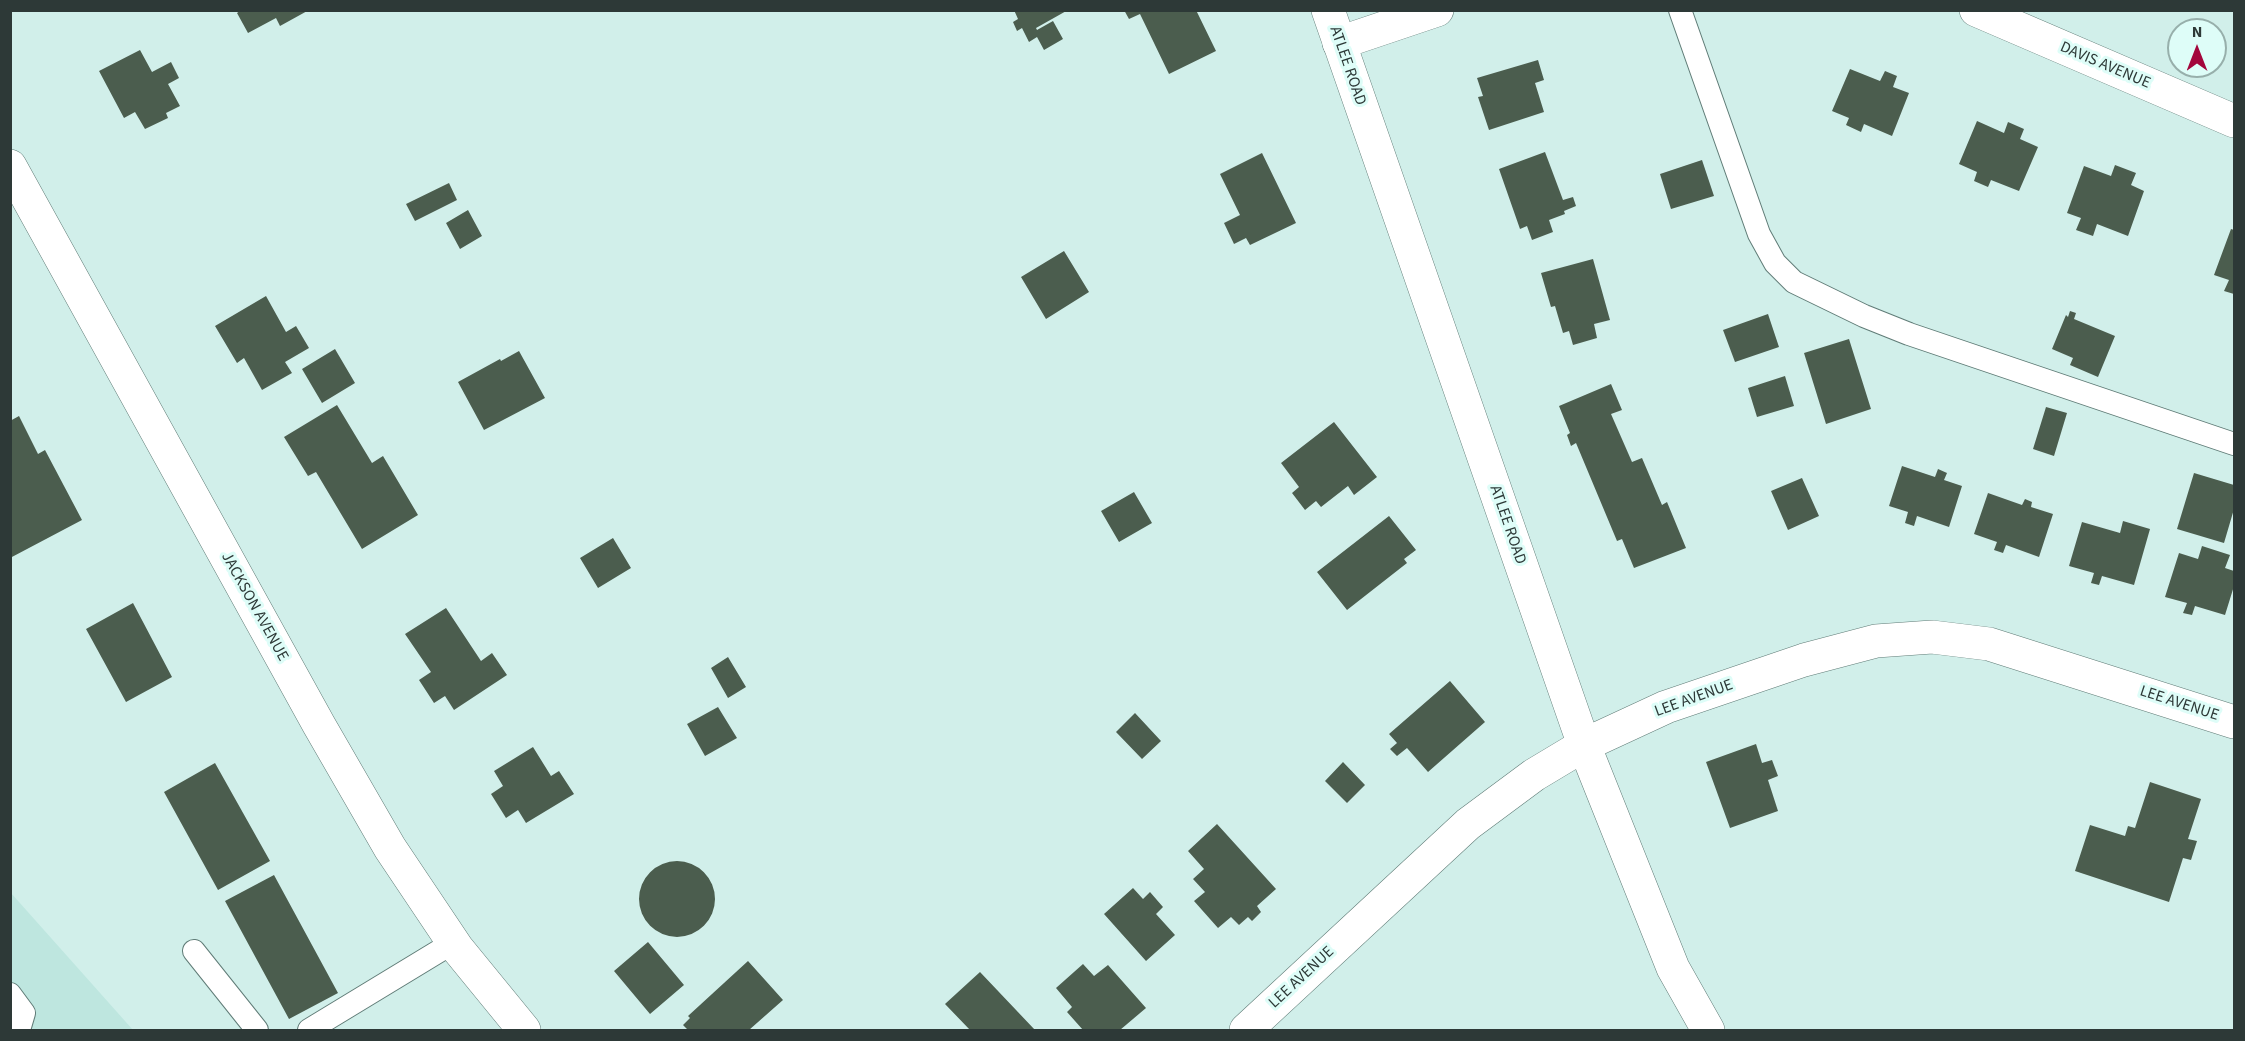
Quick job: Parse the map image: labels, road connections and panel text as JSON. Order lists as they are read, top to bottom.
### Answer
{
  "streets": {
    "street": [
      "ATLEE ROAD",
      "DAVIS AVENUE",
      "JACKSON AVENUE",
      "LEE AVENUE"
    ]
  },
  "crossings": [
    ["ATLEE ROAD", "LEE AVENUE"]
  ],
  "north": "top"
}
